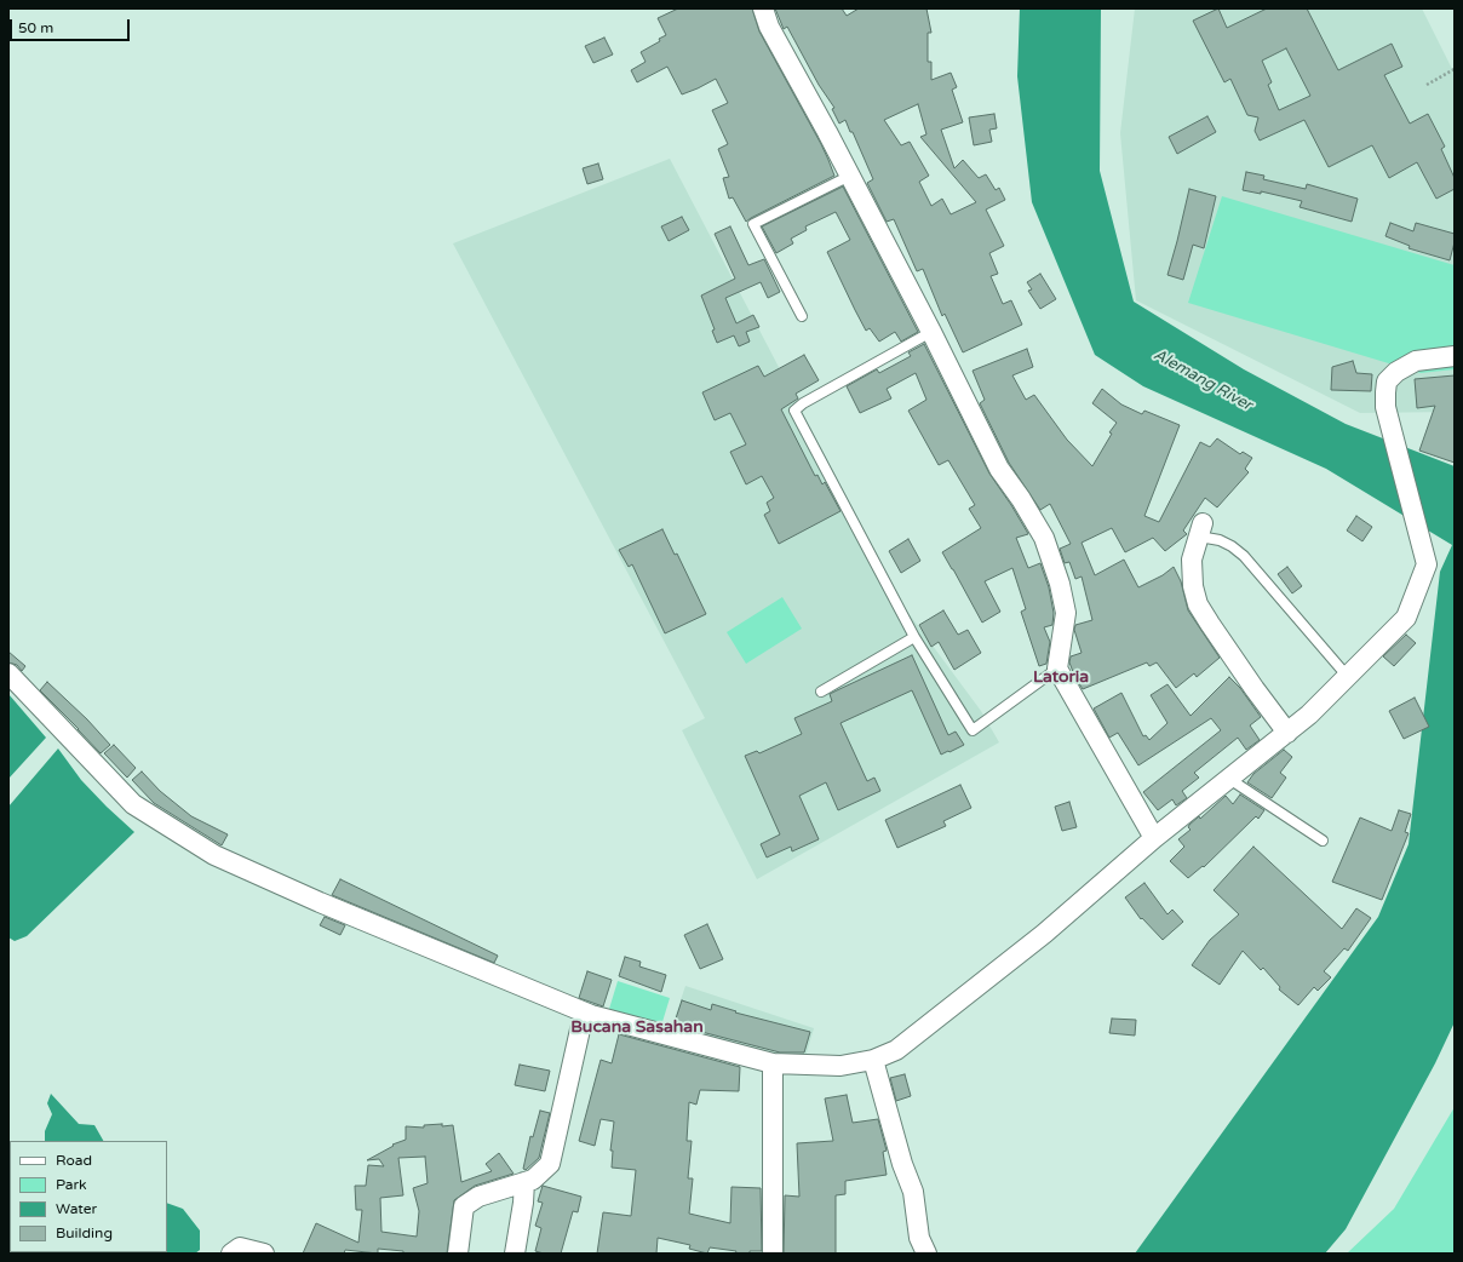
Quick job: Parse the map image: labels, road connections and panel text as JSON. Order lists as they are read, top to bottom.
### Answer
{
  "districts": ["Latoria", "Bucana Sasahan"],
  "water": ["Alemang River"],
  "legend": [
    "Road",
    "Park",
    "Water",
    "Building"
  ],
  "scale_bar": "50 m"
}
